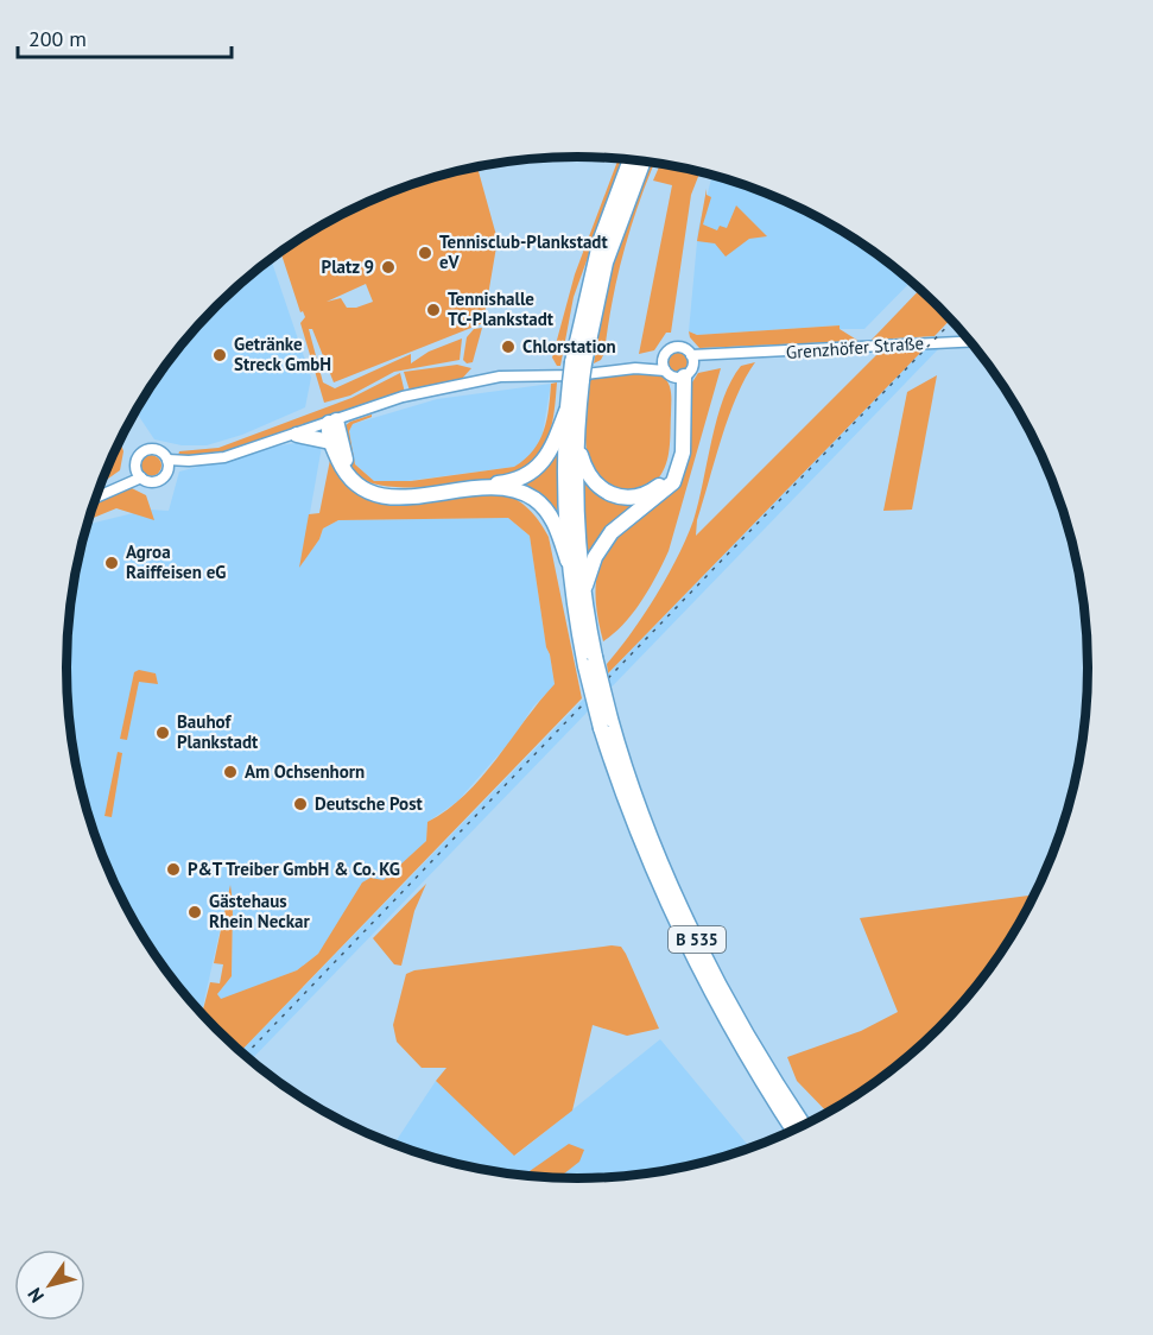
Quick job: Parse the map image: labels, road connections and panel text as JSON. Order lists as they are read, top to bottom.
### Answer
{
  "streets": {
    "highway": ["B 535"],
    "street": ["Grenzhöfer Straße"]
  },
  "crossings": [
    ["Grenzhöfer Straße", "B 535"]
  ],
  "places": [
    "Tennisclub-Plankstadt eV",
    "Platz 9",
    "Tennishalle TC-Plankstadt",
    "Chlorstation",
    "Getränke Streck GmbH",
    "Agroa Raiffeisen eG",
    "Bauhof Plankstadt",
    "Am Ochsenhorn",
    "Deutsche Post",
    "P&T Treiber GmbH & Co. KG",
    "Gästehaus Rhein Neckar"
  ],
  "scale_bar": "200 m",
  "north": "bottom left"
}
